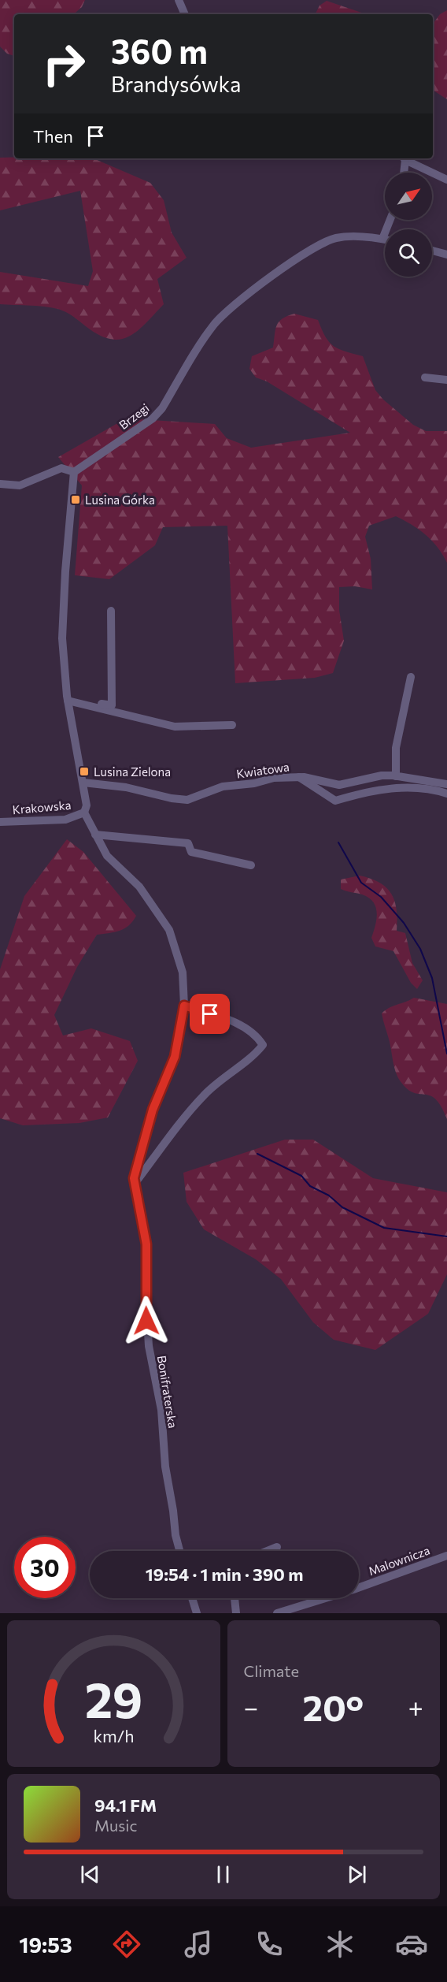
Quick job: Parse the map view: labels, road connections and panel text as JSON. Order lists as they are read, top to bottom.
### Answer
{
  "streets": {
    "street": [
      "Brzegi",
      "Kwiatowa",
      "Krakowska",
      "Bonifraterska",
      "Malownicza"
    ]
  },
  "crossings": [
    ["Krakowska", "Bonifraterska"]
  ],
  "places": {
    "transit": ["Lusina Górka", "Lusina Zielona"]
  },
  "north": "top right",
  "page": {
    "turn": ["360 m", "Brandysówka"],
    "then": "Then",
    "limit": "30",
    "trip": "19:54 · 1 min · 390 m",
    "tile": "Climate",
    "heat": ["−", "20°", "+"],
    "song": ["94.1 FM", "Music"],
    "tabs": "19:53",
    "gauge": ["29", "km/h"]
  }
}
